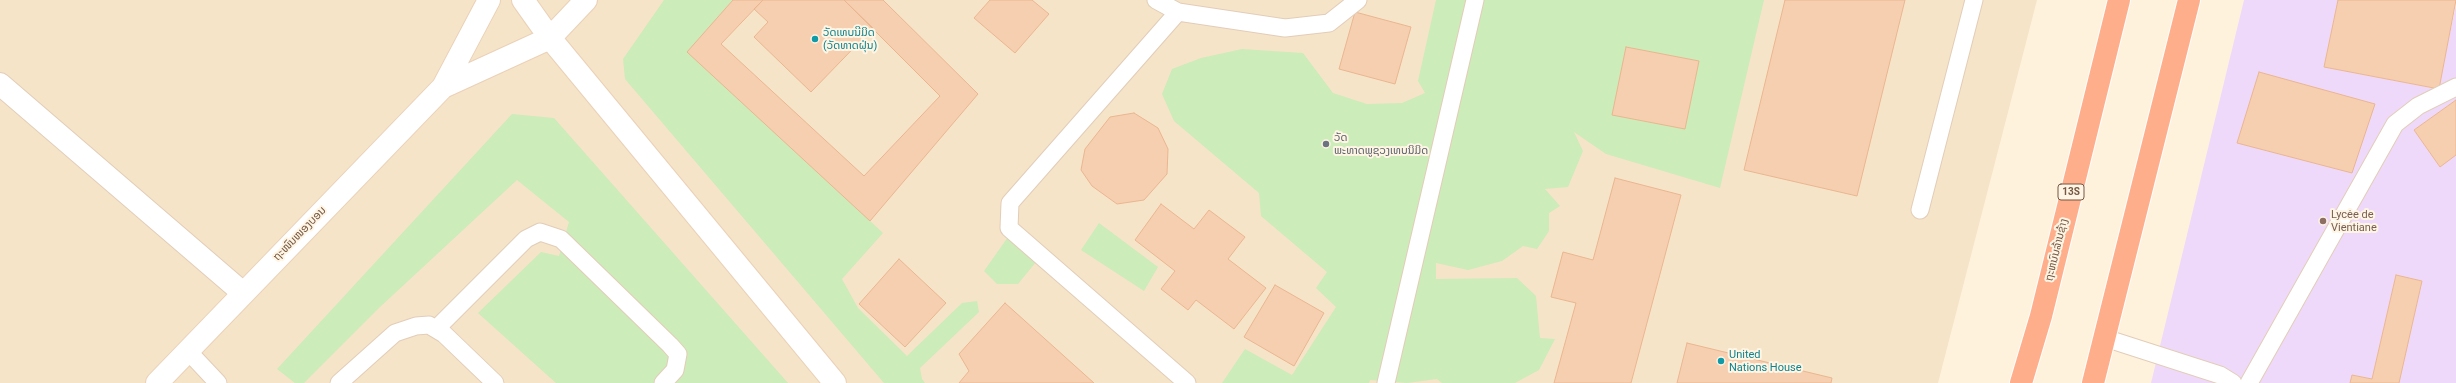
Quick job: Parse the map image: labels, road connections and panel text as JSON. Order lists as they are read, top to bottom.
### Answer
{
  "streets": {
    "highway": ["13S", "ຖະຫນົນລ້ານຊ້າງ"],
    "street": ["ຖະໜົນໜອງບອນ"]
  },
  "places": [
    "ວັດເທບນີມິດ (ວັດທາດຝຸ່ນ)",
    "ວັດ ພະທາດພູຊວງເທບນິມິດ",
    "Lycėe de Vientiane",
    "United Nations House"
  ]
}
